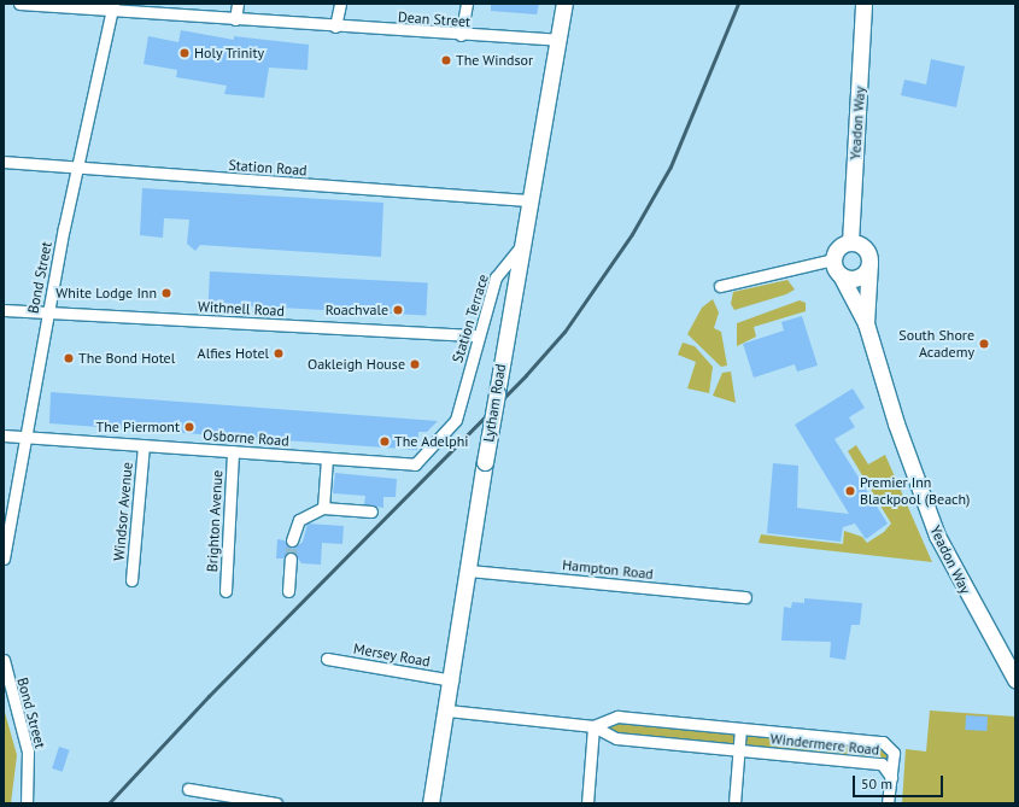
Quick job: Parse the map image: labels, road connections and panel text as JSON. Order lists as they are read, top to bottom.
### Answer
{
  "streets": {
    "street": [
      "Dean Street",
      "Yeadon Way",
      "Station Road",
      "Bond Street",
      "Withnell Road",
      "Station Terrace",
      "Lytham Road",
      "Osborne Road",
      "Windsor Avenue",
      "Brighton Avenue",
      "Hampton Road",
      "Mersey Road",
      "Windermere Road"
    ]
  },
  "crossings": [
    ["Dean Street", "Bond Street"],
    ["Dean Street", "Lytham Road"],
    ["Station Road", "Bond Street"],
    ["Station Road", "Lytham Road"],
    ["Bond Street", "Withnell Road"],
    ["Bond Street", "Osborne Road"],
    ["Withnell Road", "Station Terrace"],
    ["Station Terrace", "Lytham Road"],
    ["Station Terrace", "Osborne Road"],
    ["Lytham Road", "Hampton Road"],
    ["Lytham Road", "Mersey Road"],
    ["Lytham Road", "Windermere Road"],
    ["Osborne Road", "Windsor Avenue"],
    ["Osborne Road", "Brighton Avenue"]
  ],
  "places": [
    "Holy Trinity",
    "The Windsor",
    "White Lodge Inn",
    "Roachvale",
    "South Shore Academy",
    "Alfies Hotel",
    "The Bond Hotel",
    "Oakleigh House",
    "The Piermont",
    "The Adelphi",
    "Premier Inn Blackpool (Beach)"
  ],
  "scale_bar": "50 m"
}
